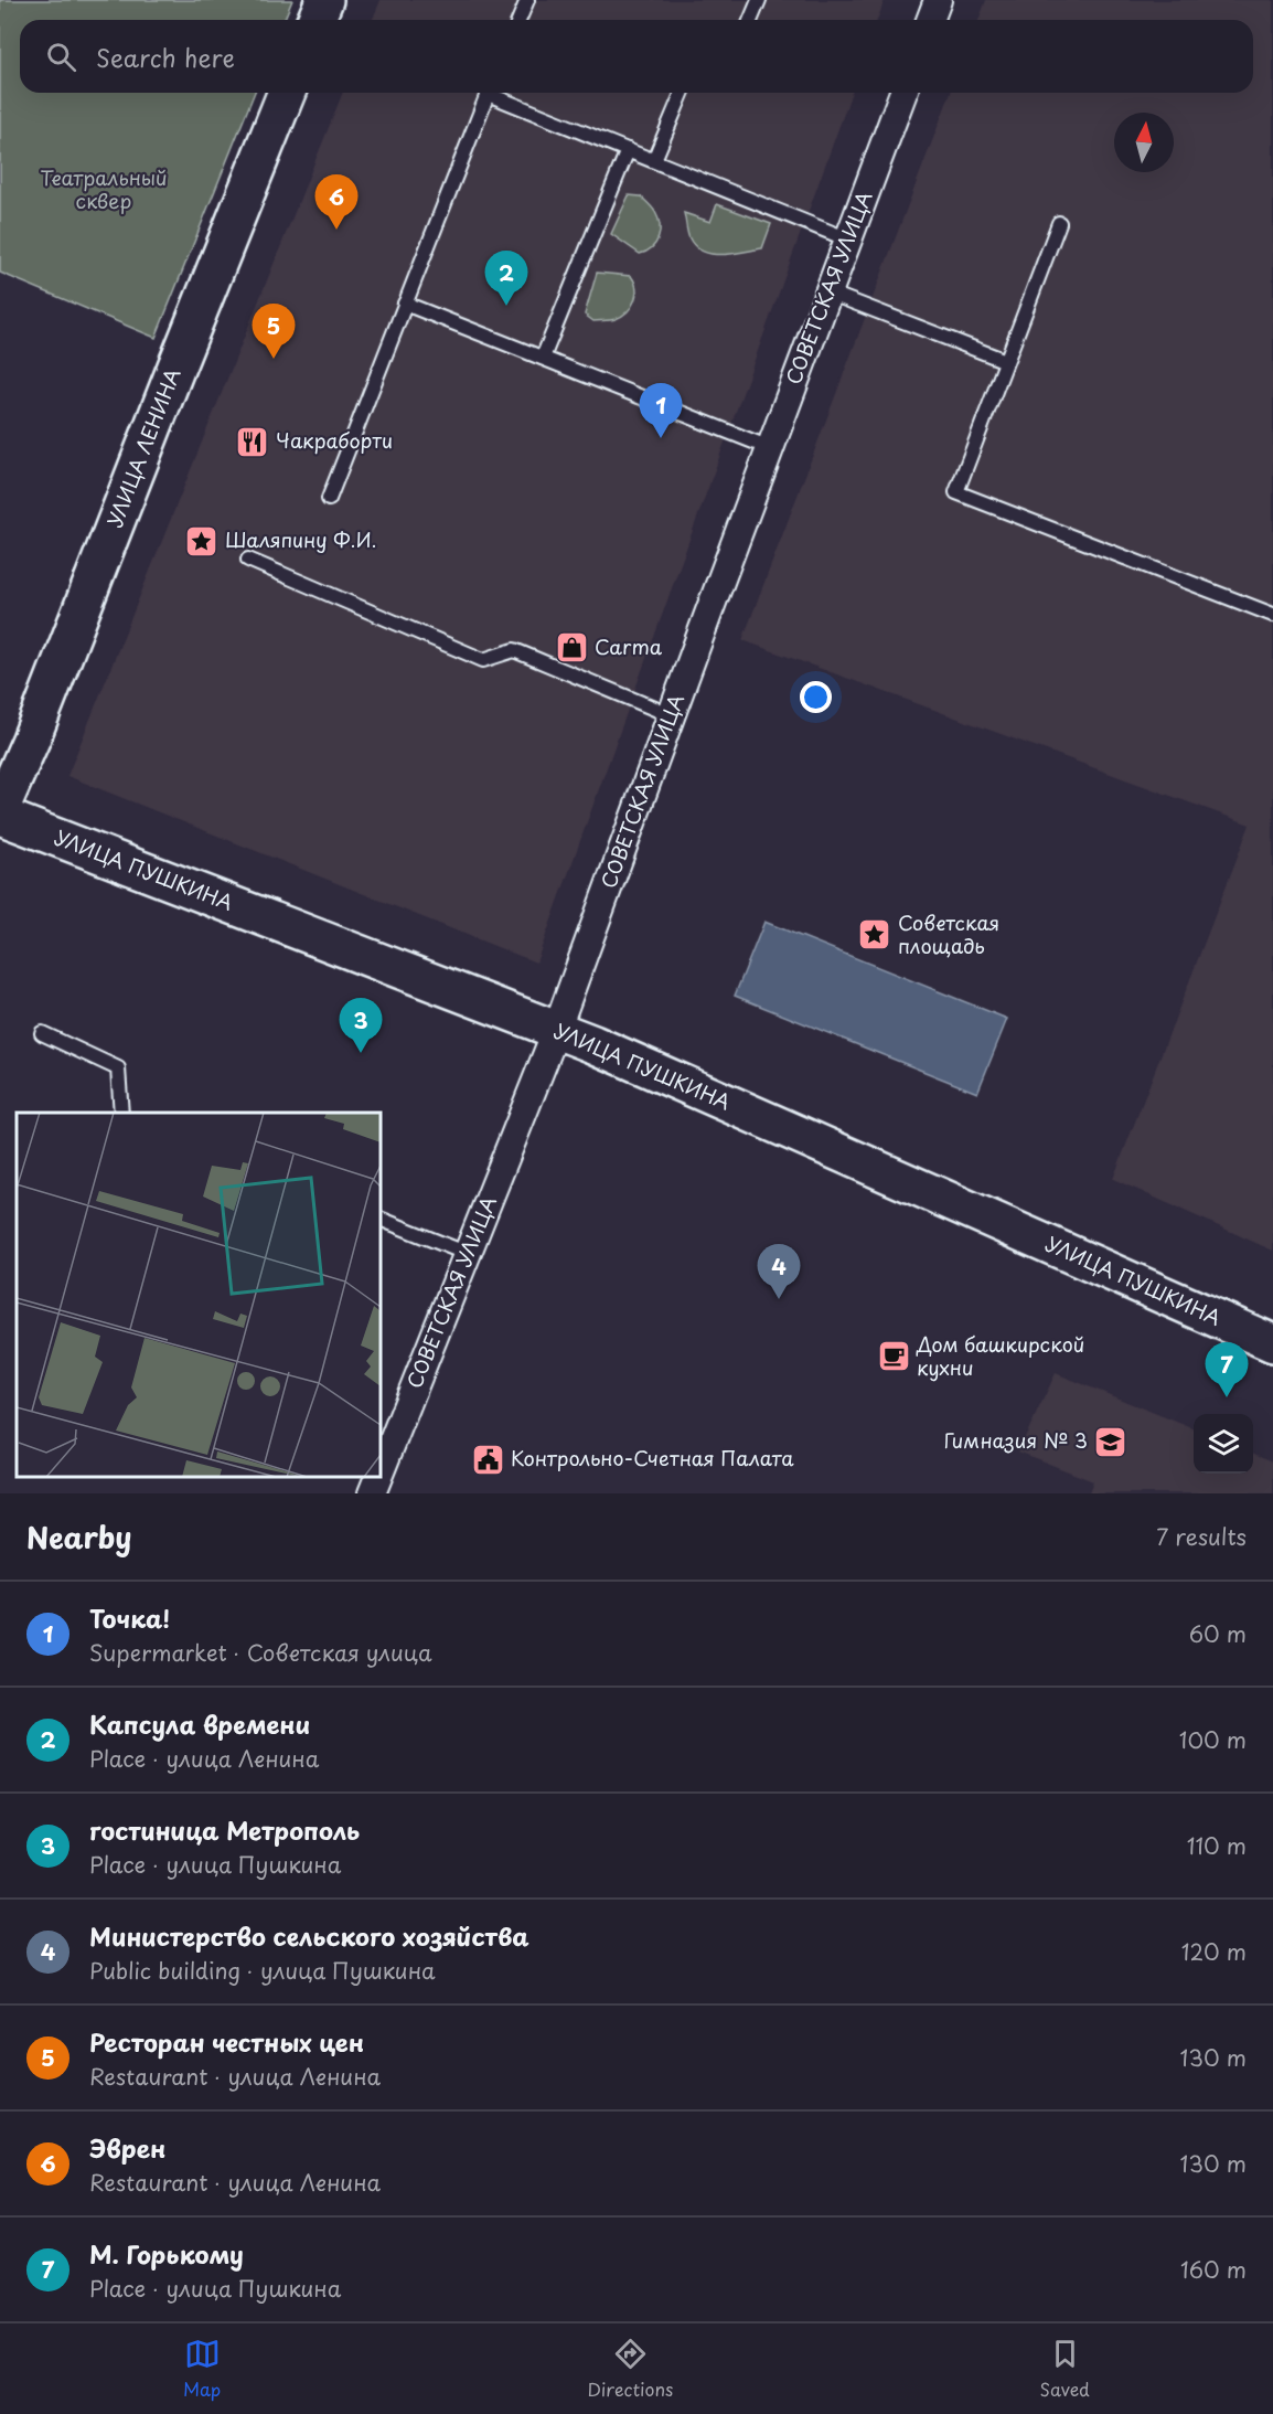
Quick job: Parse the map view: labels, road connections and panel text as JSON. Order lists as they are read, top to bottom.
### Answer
{
  "streets": {
    "main road": ["УЛИЦА ЛЕНИНА", "УЛИЦА ПУШКИНА"],
    "street": ["СОВЕТСКАЯ УЛИЦА"]
  },
  "crossings": [
    ["СОВЕТСКАЯ УЛИЦА", "УЛИЦА ПУШКИНА"]
  ],
  "parks": ["Театральный сквер"],
  "places": {
    "restaurant": ["Чакраборти"],
    "place": ["Шаляпину Ф.И.", "Советская площадь"],
    "shop": ["Carma"],
    "cafe": ["Дом башкирской кухни"],
    "school or university": ["Гимназия № 3"],
    "public building": ["Контрольно-Счетная Палата"]
  },
  "north": "top",
  "page": {
    "search": "Search here",
    "pins": [
      "6",
      "2",
      "5",
      "1",
      "3",
      "4",
      "7"
    ],
    "heading": ["Nearby", "7 results"],
    "list": [
      {
        "mark": "1",
        "name": "Точка!",
        "note": "Supermarket · Советская улица",
        "value": "60 m"
      },
      {
        "mark": "2",
        "name": "Капсула времени",
        "note": "Place · улица Ленина",
        "value": "100 m"
      },
      {
        "mark": "3",
        "name": "гостиница Метрополь",
        "note": "Place · улица Пушкина",
        "value": "110 m"
      },
      {
        "mark": "4",
        "name": "Министерство сельского хозяйства",
        "note": "Public building · улица Пушкина",
        "value": "120 m"
      },
      {
        "mark": "5",
        "name": "Ресторан честных цен",
        "note": "Restaurant · улица Ленина",
        "value": "130 m"
      },
      {
        "mark": "6",
        "name": "Эврен",
        "note": "Restaurant · улица Ленина",
        "value": "130 m"
      },
      {
        "mark": "7",
        "name": "М. Горькому",
        "note": "Place · улица Пушкина",
        "value": "160 m"
      }
    ],
    "nav": ["Map", "Directions", "Saved"]
  }
}
